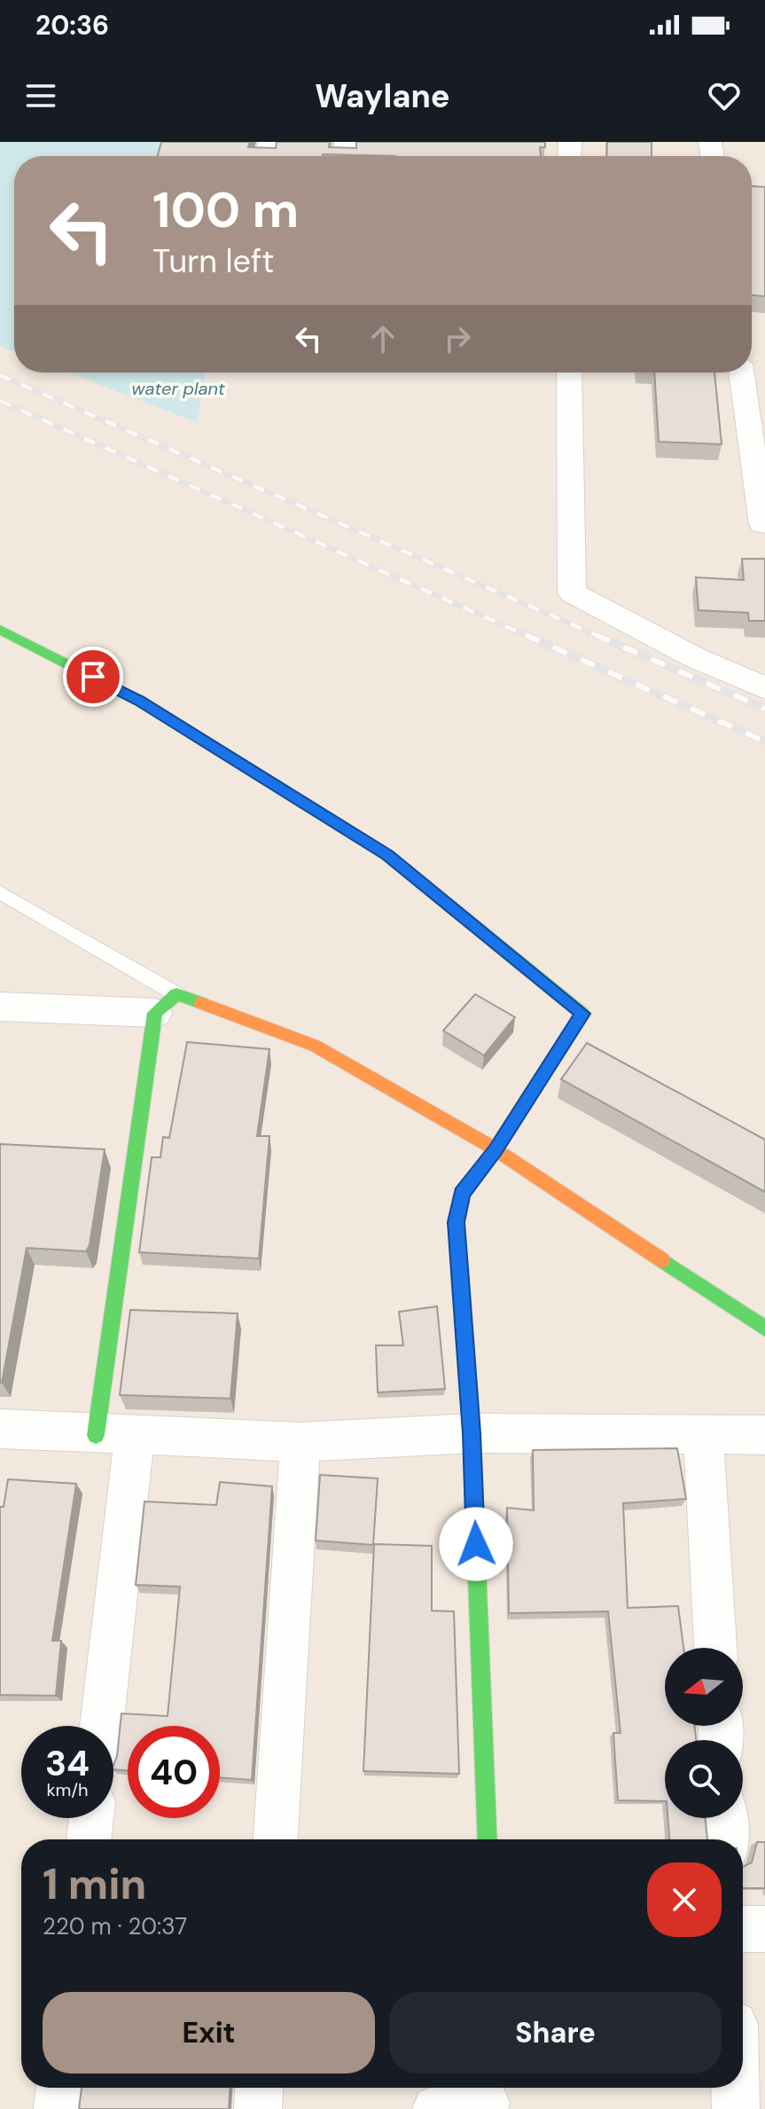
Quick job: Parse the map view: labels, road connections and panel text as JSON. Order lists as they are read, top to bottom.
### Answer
{
  "water": ["water plant"],
  "north": "left",
  "page": {
    "status": "20:36",
    "header": "Waylane",
    "turn": ["100 m", "Turn left"],
    "speed": "34 km/h",
    "limit": "40",
    "heading": ["1 min", "220 m · 20:37"],
    "buttons": ["Exit", "Share"]
  }
}
